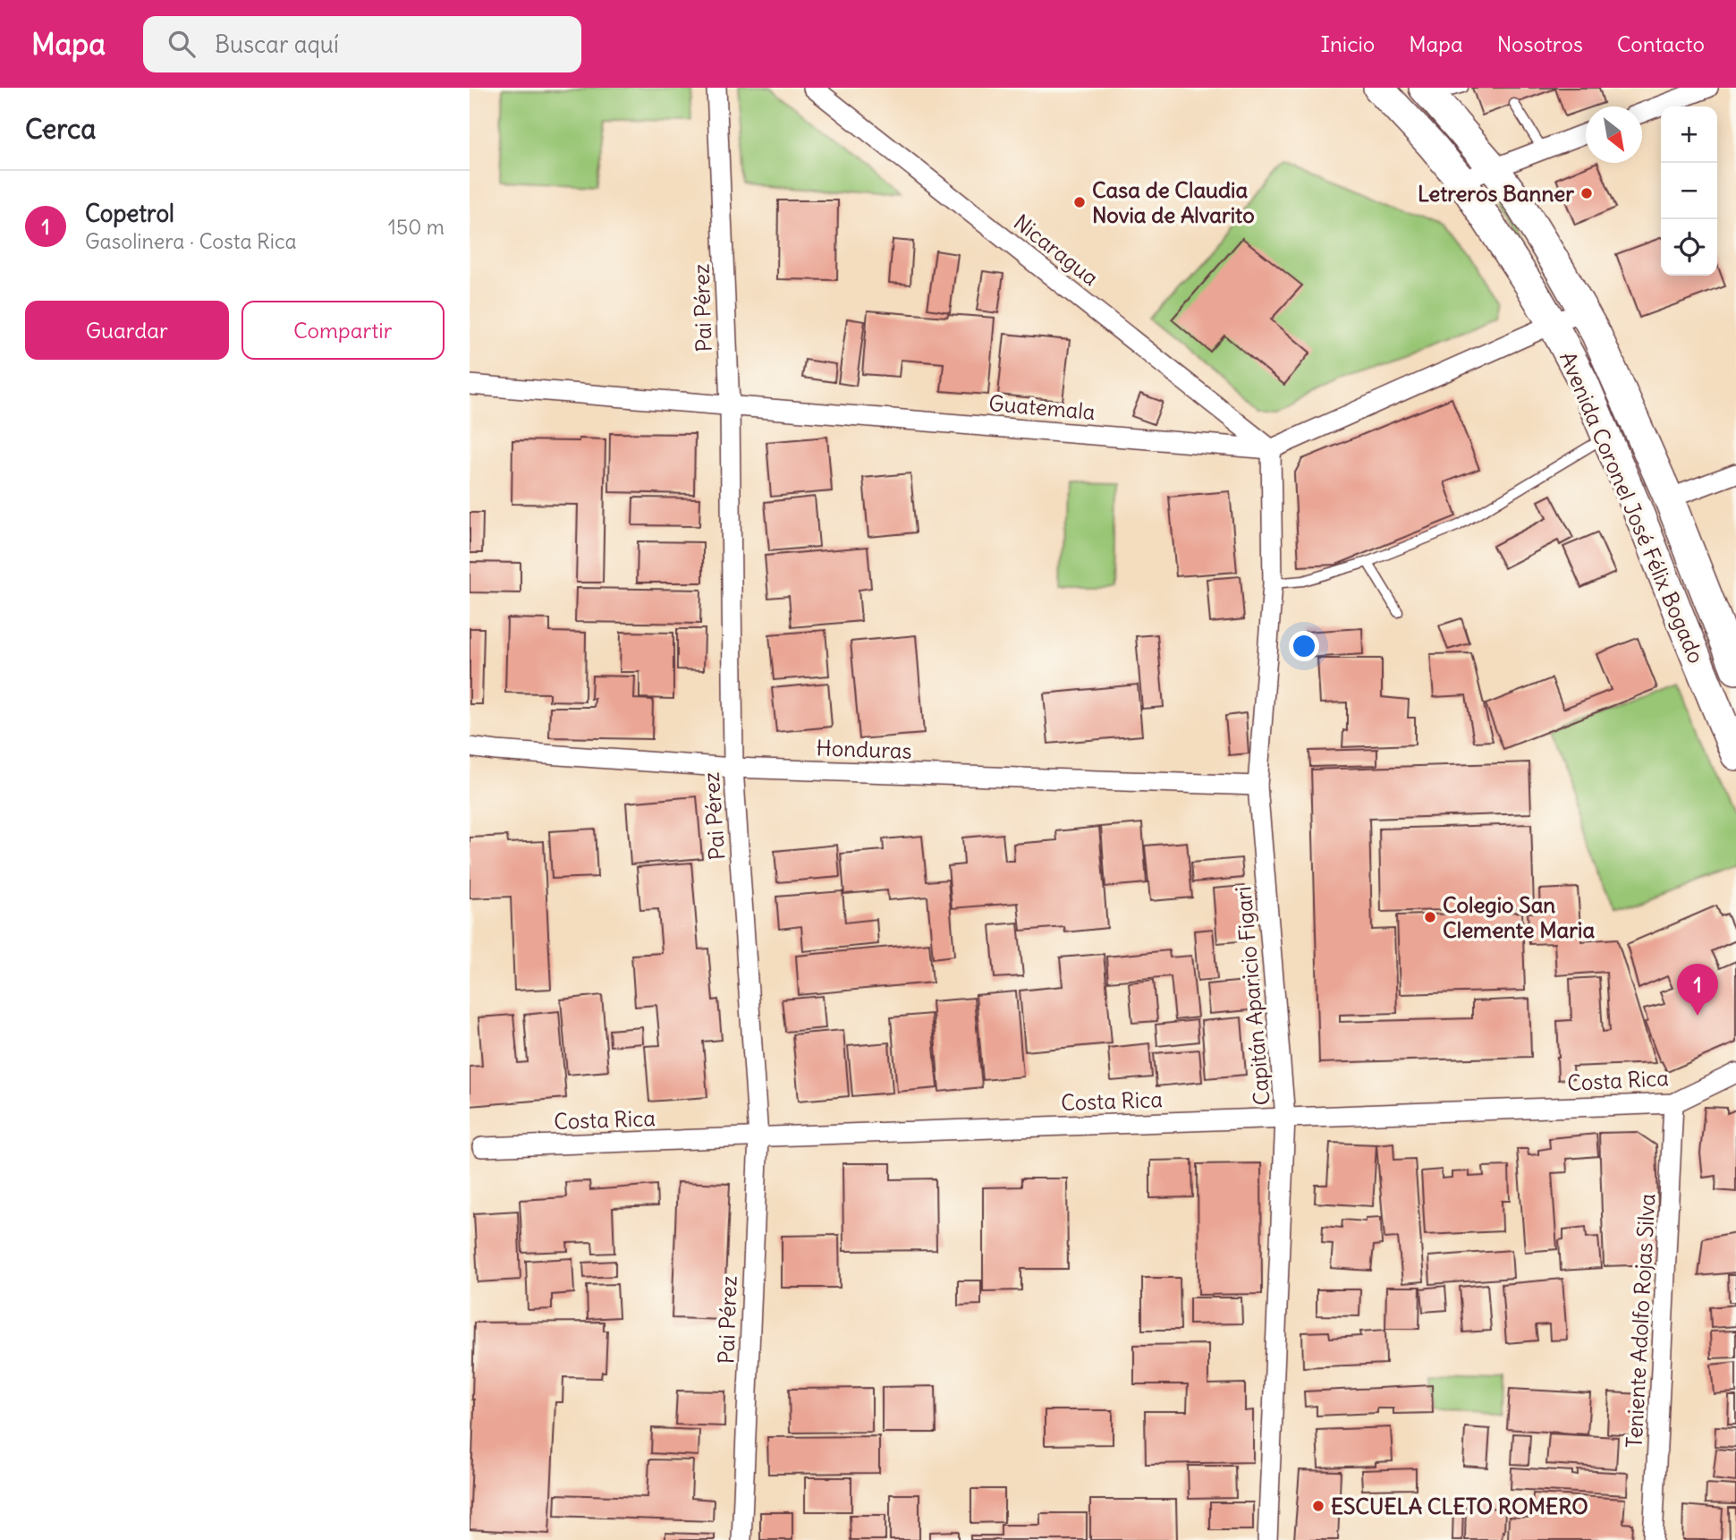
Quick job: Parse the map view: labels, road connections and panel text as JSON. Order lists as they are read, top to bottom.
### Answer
{
  "streets": {
    "main road": ["Avenida Coronel José Félix Bogado"],
    "street": [
      "Nicaragua",
      "Pai Pérez",
      "Guatemala",
      "Honduras",
      "Capitán Aparicio Figari",
      "Costa Rica",
      "Teniente Adolfo Rojas Silva"
    ]
  },
  "crossings": [
    ["Nicaragua", "Guatemala"],
    ["Nicaragua", "Capitán Aparicio Figari"],
    ["Pai Pérez", "Guatemala"],
    ["Pai Pérez", "Honduras"],
    ["Pai Pérez", "Costa Rica"],
    ["Guatemala", "Avenida Coronel José Félix Bogado"],
    ["Guatemala", "Capitán Aparicio Figari"],
    ["Honduras", "Capitán Aparicio Figari"],
    ["Capitán Aparicio Figari", "Costa Rica"],
    ["Costa Rica", "Teniente Adolfo Rojas Silva"]
  ],
  "places": [
    "Letreros Banner",
    "Casa de Claudia Novia de Alvarito",
    "Colegio San Clemente Maria",
    "ESCUELA CLETO ROMERO"
  ],
  "north": "bottom right",
  "page": {
    "header": "Mapa",
    "search": "Buscar aquí",
    "nav": [
      "Inicio",
      "Mapa",
      "Nosotros",
      "Contacto"
    ],
    "heading": "Cerca",
    "map_buttons": ["+", "−"],
    "list": [
      {
        "mark": "1",
        "name": "Copetrol",
        "note": "Gasolinera · Costa Rica",
        "value": "150 m"
      }
    ],
    "buttons": ["Guardar", "Compartir"],
    "pins": "1"
  }
}
